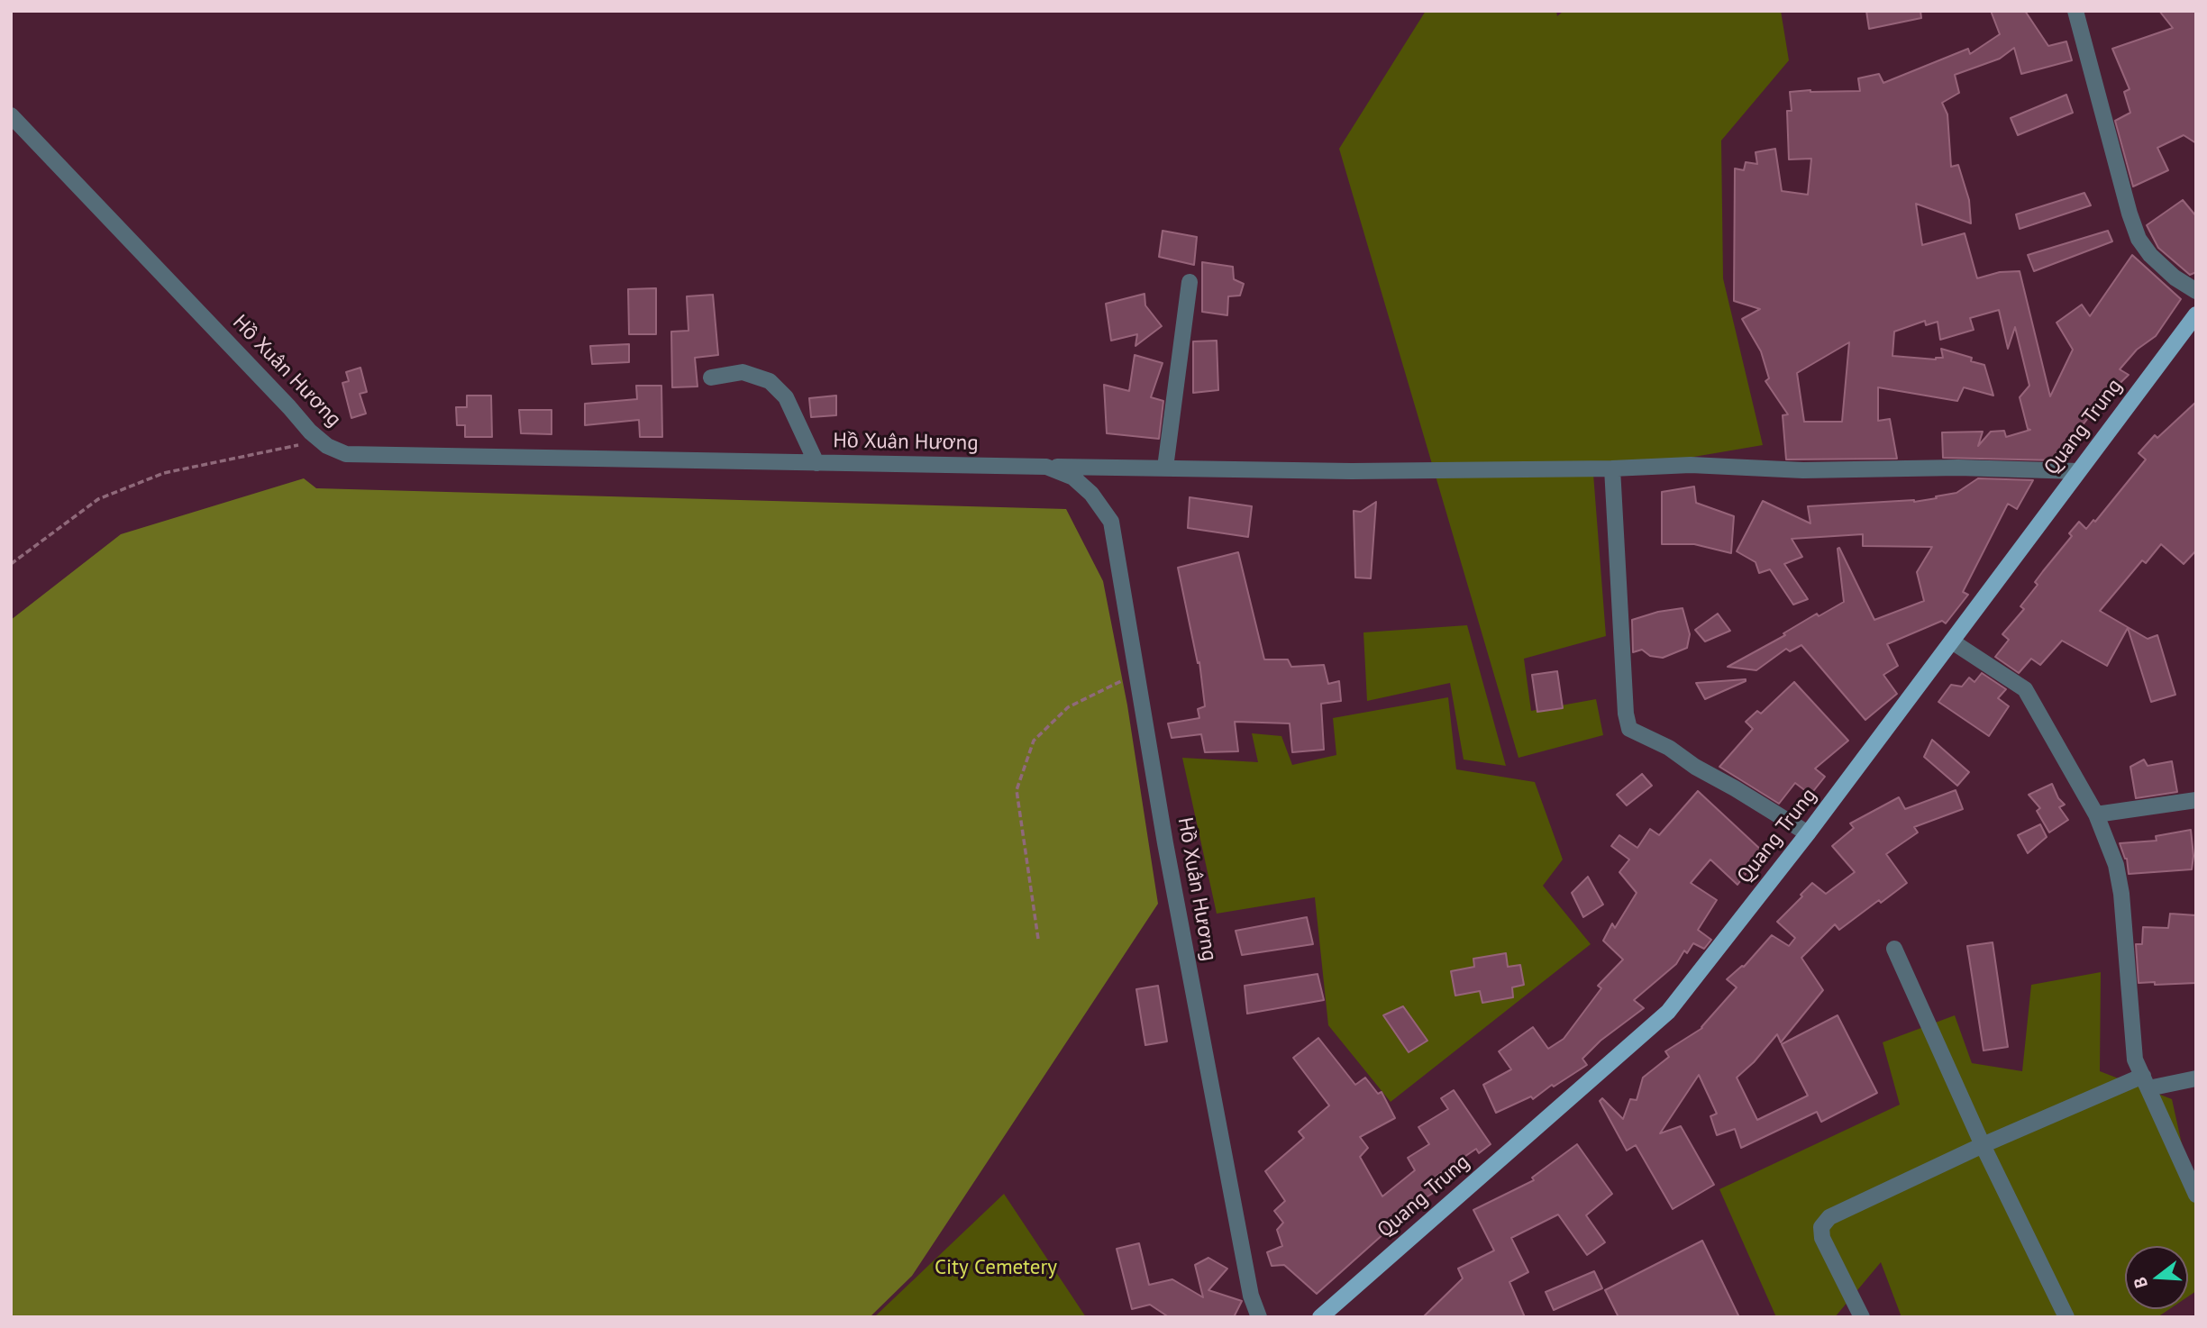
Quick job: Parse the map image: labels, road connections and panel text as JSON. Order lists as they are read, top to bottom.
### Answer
{
  "streets": {
    "main road": ["Quang Trung"],
    "street": ["Hồ Xuân Hương"]
  },
  "parks": ["City Cemetery"],
  "north": "left"
}
